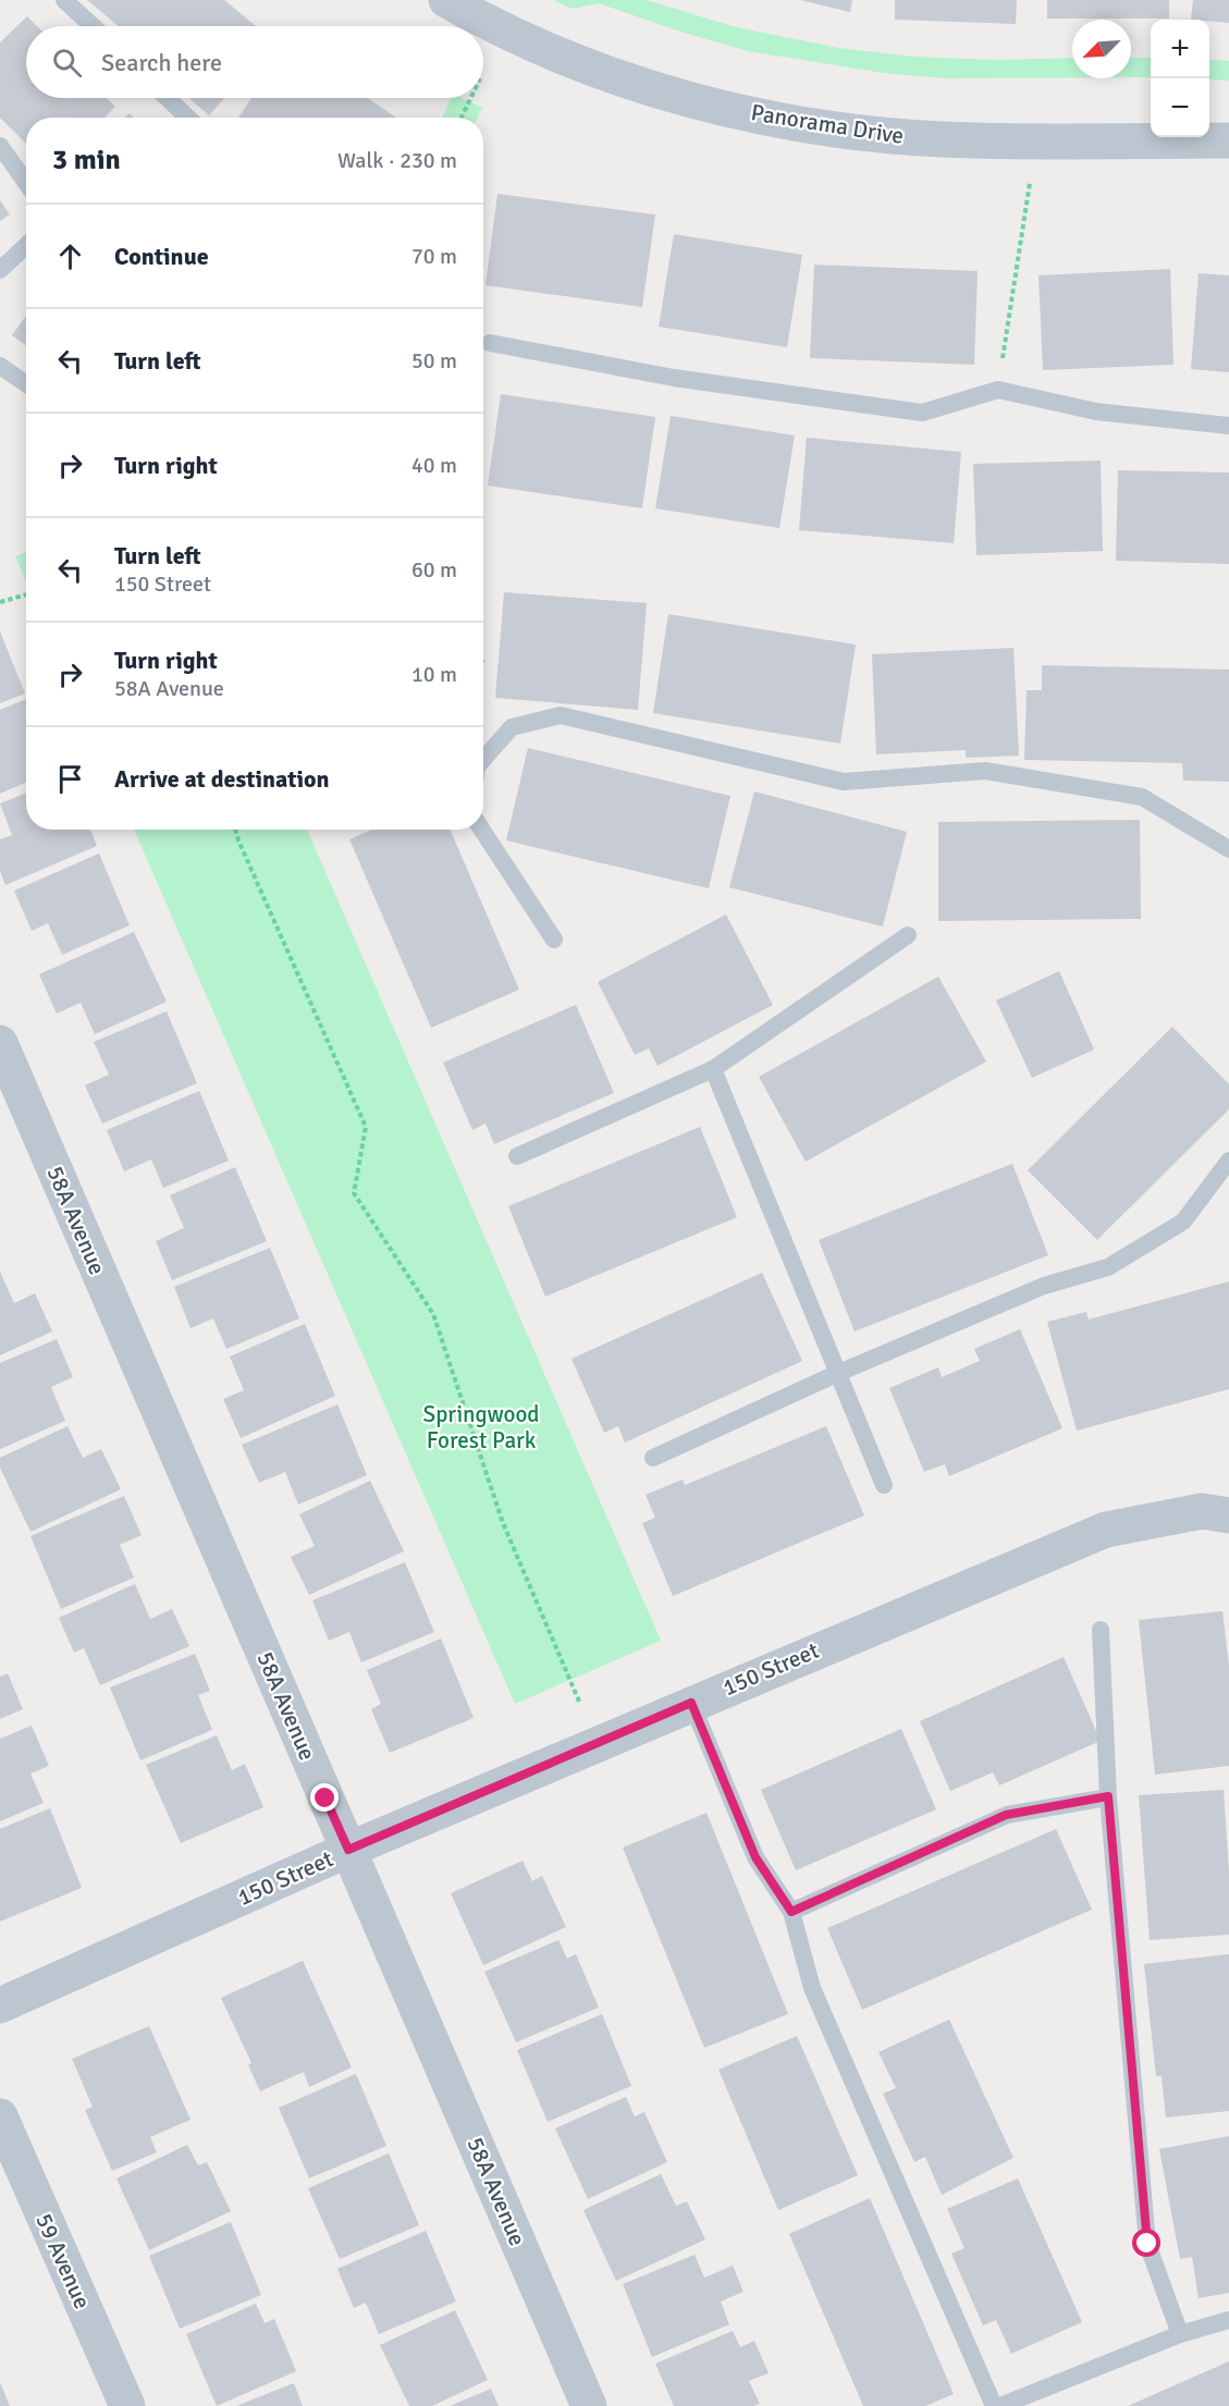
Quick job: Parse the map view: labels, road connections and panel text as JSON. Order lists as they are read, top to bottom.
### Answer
{
  "streets": {
    "street": [
      "Panorama Drive",
      "58A Avenue",
      "150 Street",
      "59 Avenue"
    ]
  },
  "crossings": [
    ["58A Avenue", "150 Street"]
  ],
  "parks": ["Springwood Forest Park"],
  "north": "bottom left",
  "page": {
    "map_buttons": ["+", "−"],
    "search": "Search here",
    "heading": ["3 min", "Walk · 230 m"],
    "list": [
      ["Continue", "70 m"],
      ["Turn left", "50 m"],
      ["Turn right", "40 m"],
      ["Turn left", "150 Street", "60 m"],
      ["Turn right", "58A Avenue", "10 m"],
      "Arrive at destination"
    ]
  }
}
